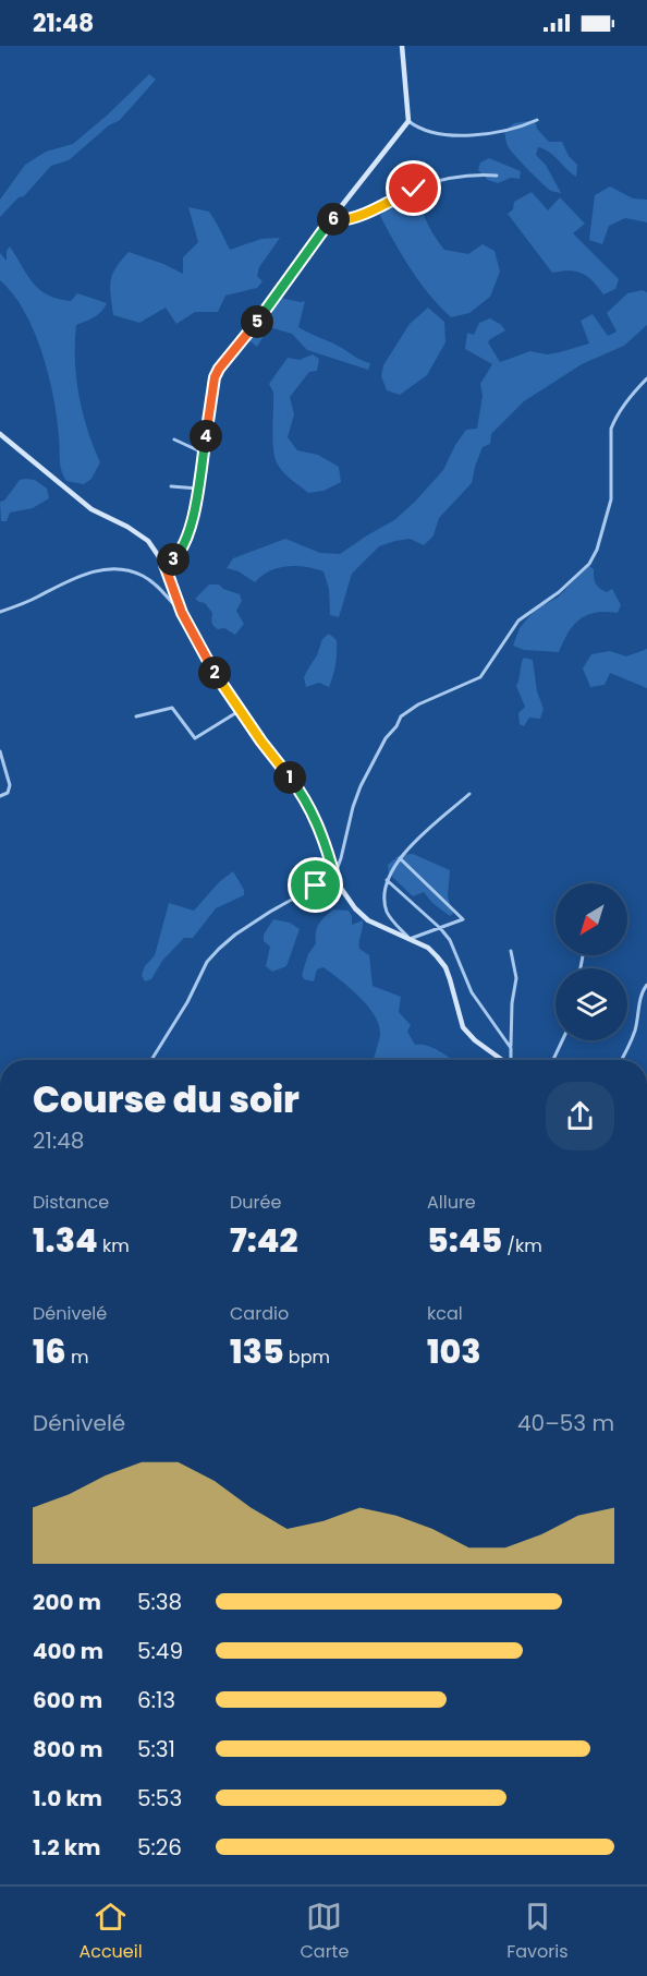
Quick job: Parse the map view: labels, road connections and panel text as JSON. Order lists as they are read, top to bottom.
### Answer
{
  "north": "bottom left",
  "page": {
    "status": "21:48",
    "pins": [
      "6",
      "5",
      "4",
      "3",
      "2",
      "1"
    ],
    "heading": ["Course du soir", "21:48"],
    "stats": [
      ["Distance", "1.34 km"],
      ["Durée", "7:42"],
      ["Allure", "5:45 /km"],
      ["Dénivelé", "16 m"],
      ["Cardio", "135 bpm"],
      ["kcal", "103"]
    ],
    "chart": ["Dénivelé", "40–53 m"],
    "list": [
      {
        "name": "200 m",
        "note": "5:38"
      },
      {
        "name": "400 m",
        "note": "5:49"
      },
      {
        "name": "600 m",
        "note": "6:13"
      },
      {
        "name": "800 m",
        "note": "5:31"
      },
      {
        "name": "1.0 km",
        "note": "5:53"
      },
      {
        "name": "1.2 km",
        "note": "5:26"
      }
    ],
    "tabs": ["Accueil", "Carte", "Favoris"]
  }
}
